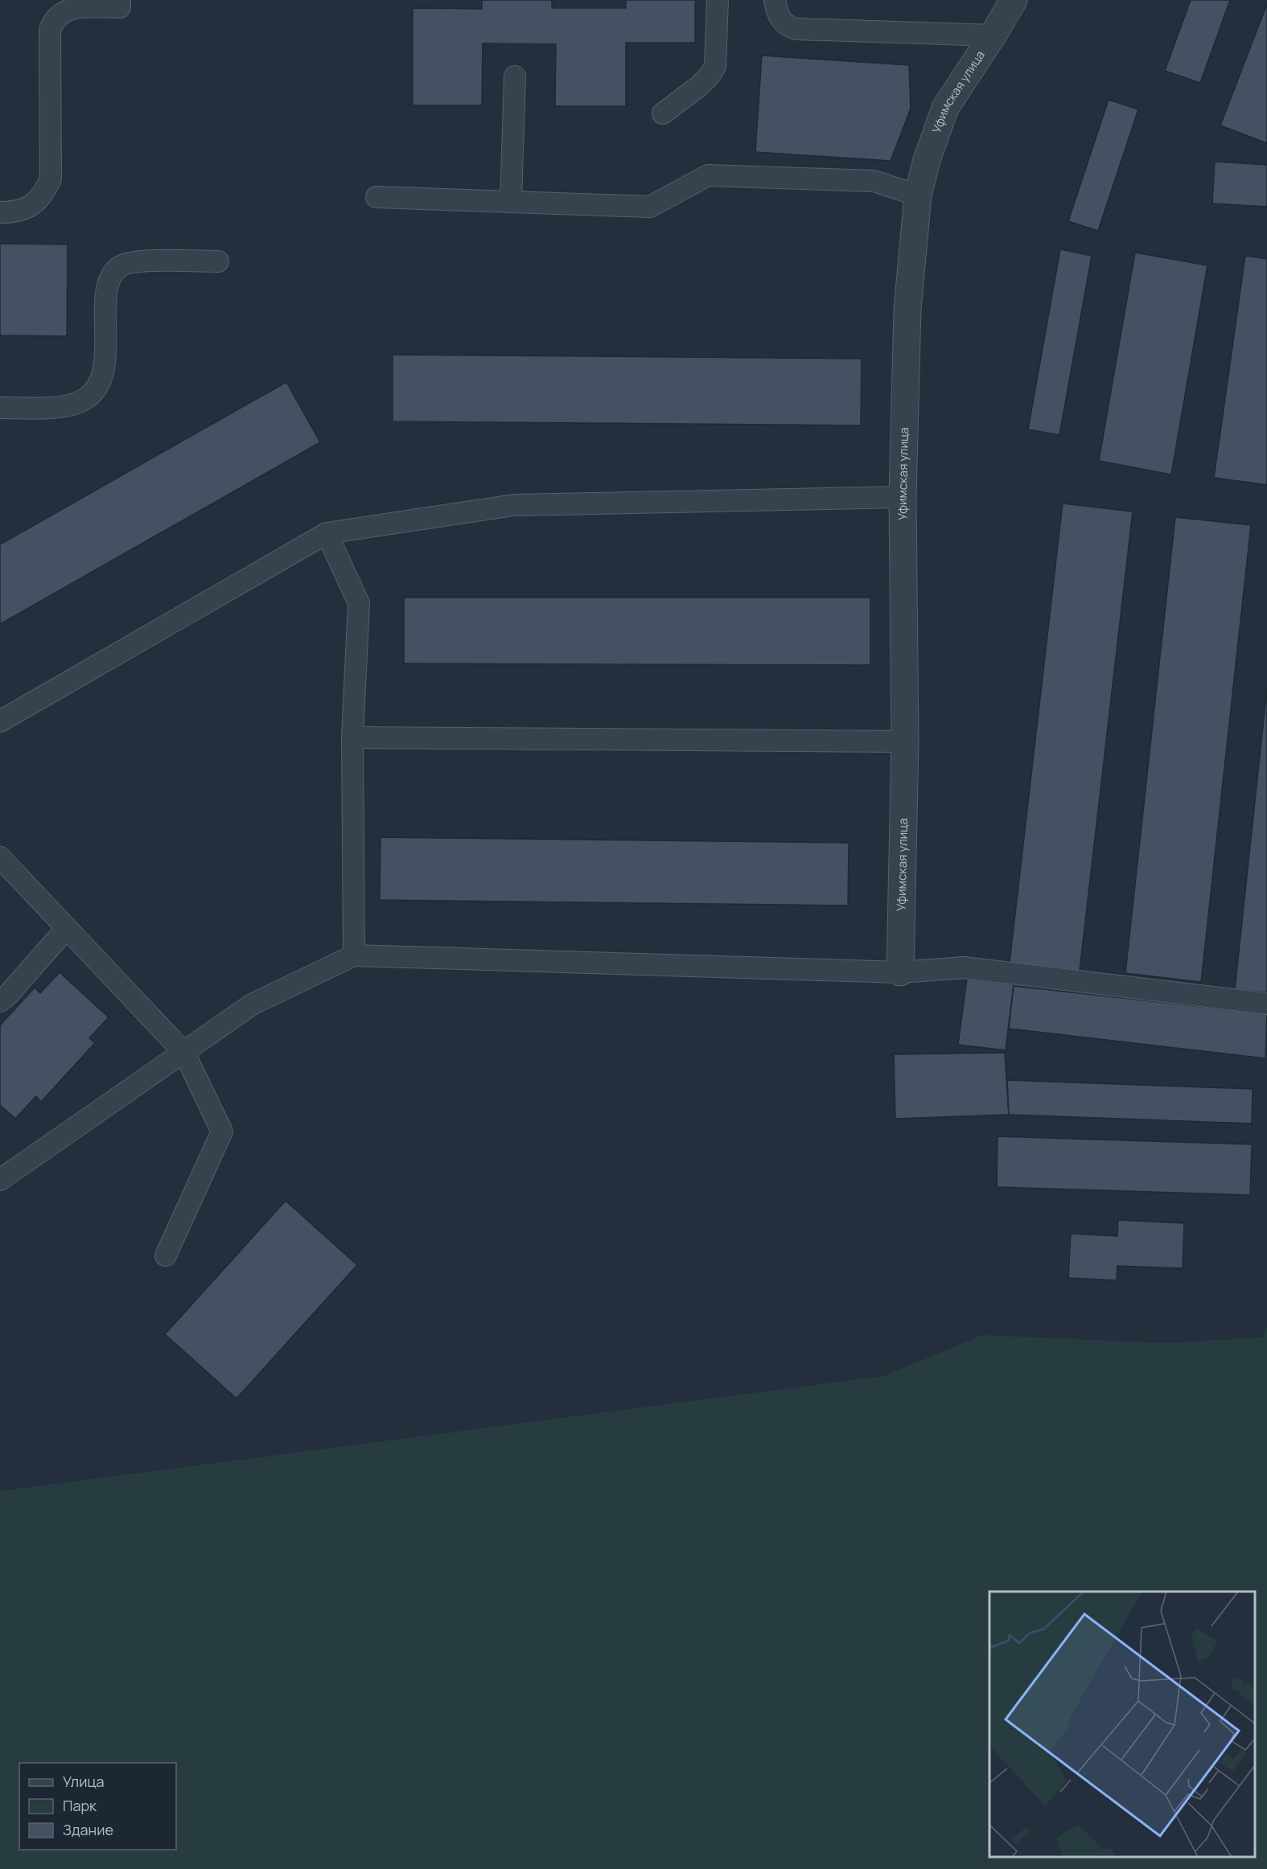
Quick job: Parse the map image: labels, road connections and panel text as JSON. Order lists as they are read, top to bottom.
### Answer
{
  "streets": {
    "street": ["Уфимская улица"]
  },
  "legend": ["Улица", "Парк", "Здание"]
}
